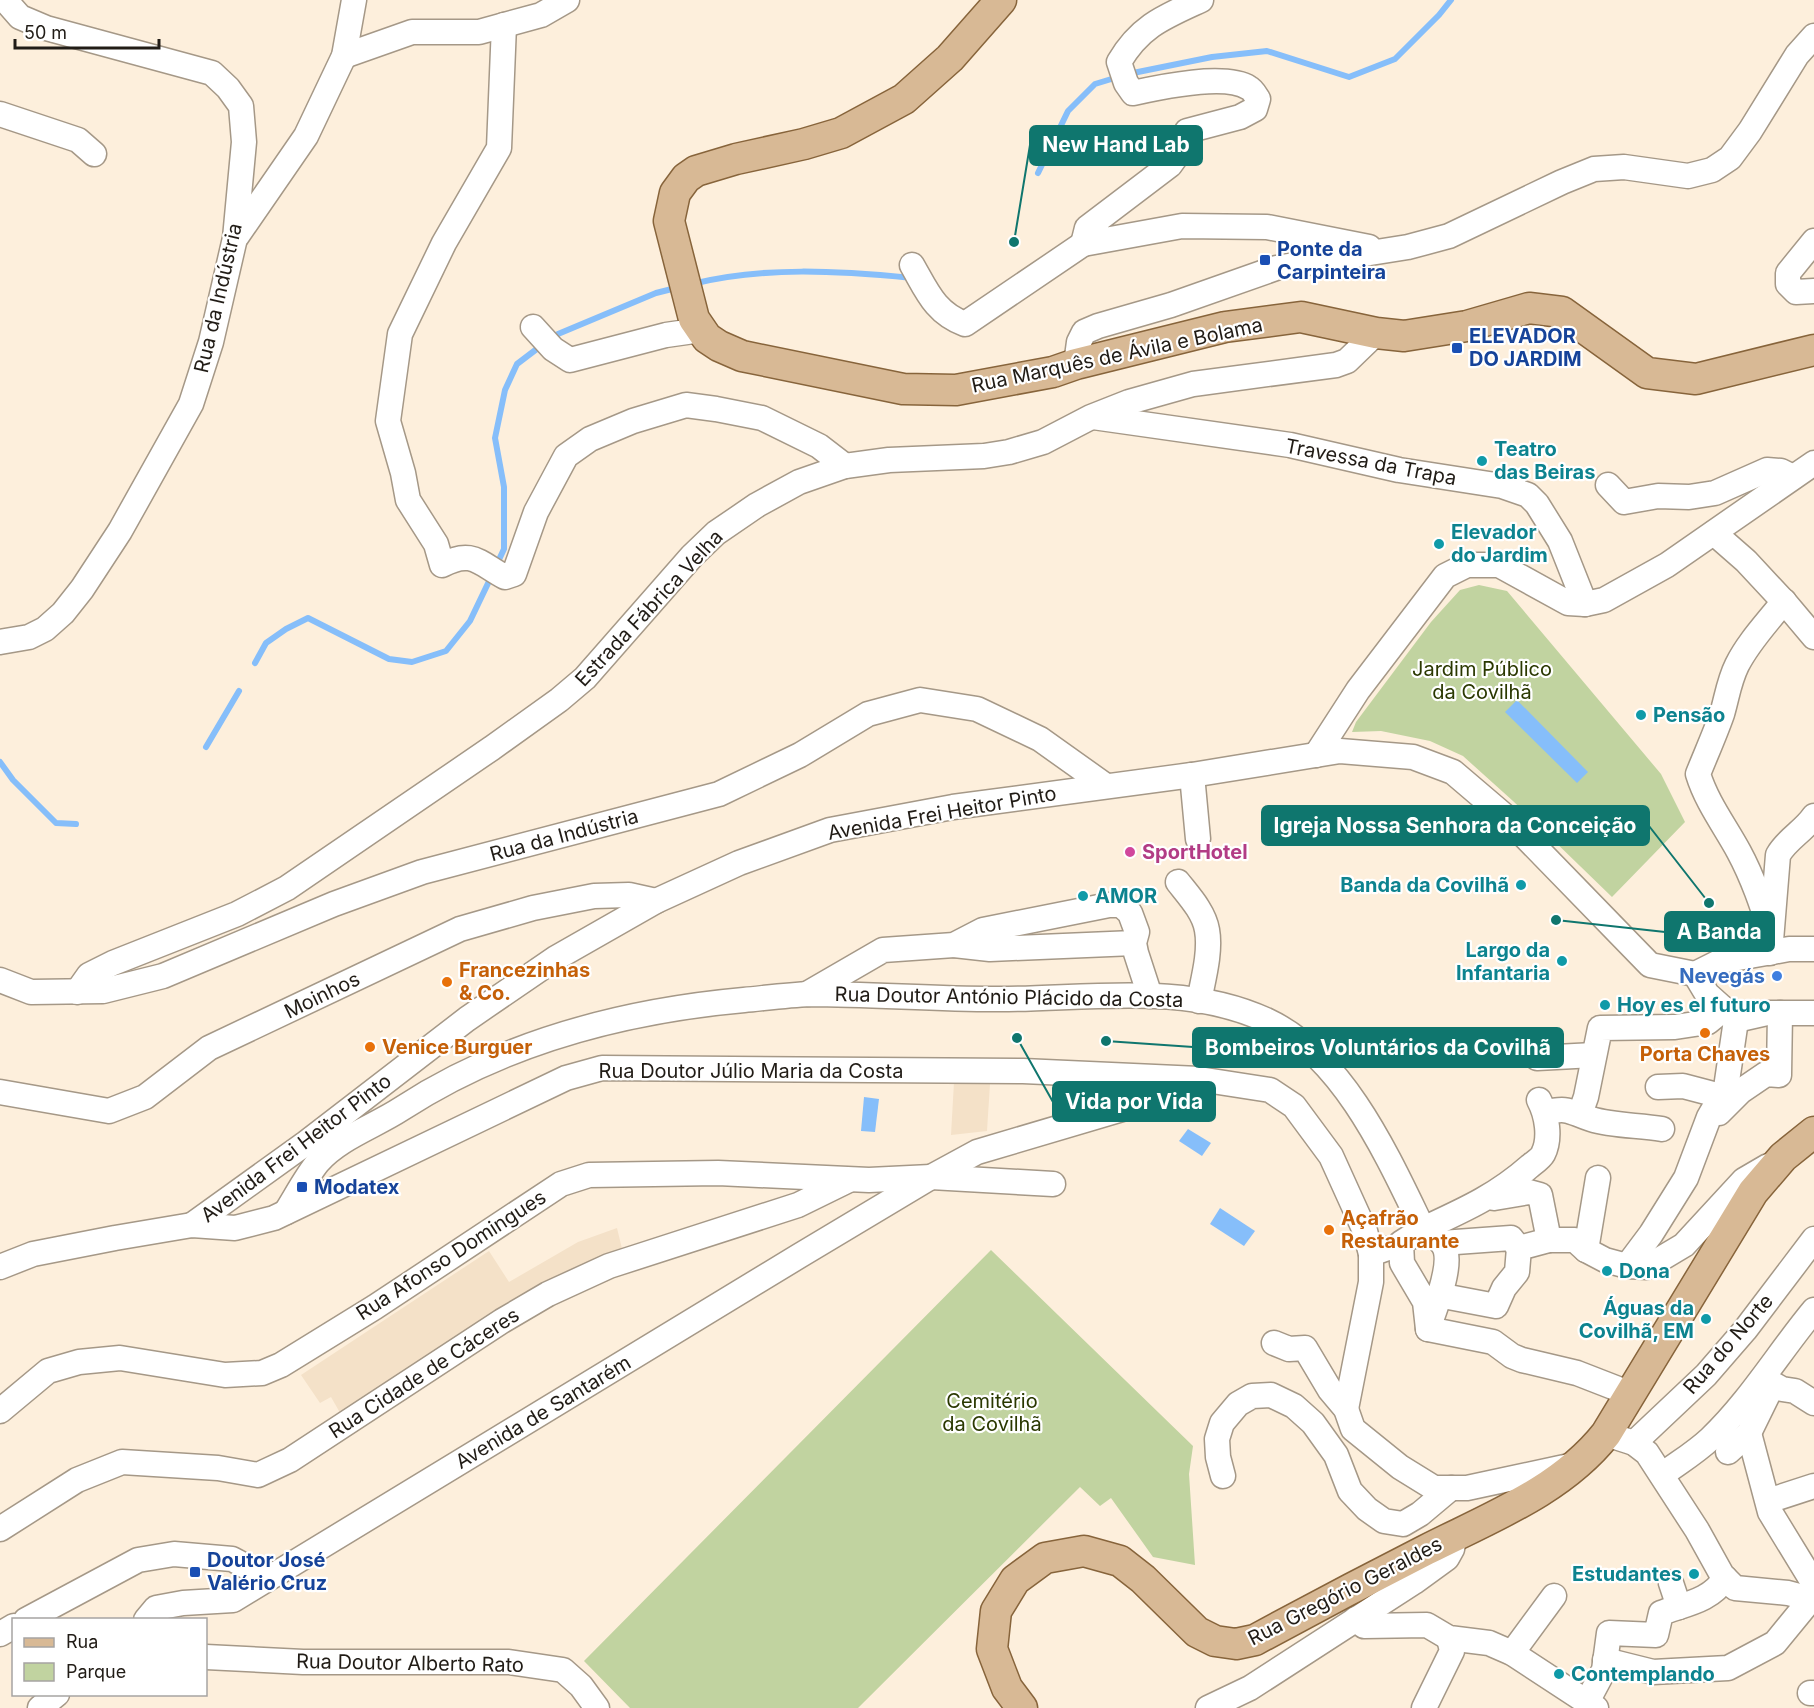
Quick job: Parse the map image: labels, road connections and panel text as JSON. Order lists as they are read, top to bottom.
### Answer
{
  "streets": {
    "main road": ["Rua Marquês de Ávila e Bolama", "Rua Gregório Geraldes"],
    "street": [
      "Rua da Indústria",
      "Travessa da Trapa",
      "Estrada Fábrica Velha",
      "Avenida Frei Heitor Pinto",
      "Moinhos",
      "Rua Doutor António Plácido da Costa",
      "Rua Doutor Júlio Maria da Costa",
      "Rua Afonso Domingues",
      "Rua do Norte",
      "Rua Cidade de Cáceres",
      "Avenida de Santarém",
      "Rua Doutor Alberto Rato"
    ]
  },
  "crossings": [
    ["Rua da Indústria", "Estrada Fábrica Velha"],
    ["Rua da Indústria", "Avenida Frei Heitor Pinto"],
    ["Rua Marquês de Ávila e Bolama", "Estrada Fábrica Velha"],
    ["Travessa da Trapa", "Estrada Fábrica Velha"],
    ["Avenida Frei Heitor Pinto", "Moinhos"],
    ["Avenida Frei Heitor Pinto", "Rua Doutor Júlio Maria da Costa"],
    ["Rua Doutor António Plácido da Costa", "Rua Doutor Júlio Maria da Costa"],
    ["Rua Doutor Júlio Maria da Costa", "Avenida de Santarém"],
    ["Rua Afonso Domingues", "Rua Cidade de Cáceres"],
    ["Rua Afonso Domingues", "Avenida de Santarém"]
  ],
  "parks": ["Jardim Público da Covilhã", "Cemitério da Covilhã"],
  "places": {
    "other": [
      "New Hand Lab",
      "Teatro das Beiras",
      "Elevador do Jardim",
      "Pensão",
      "SportHotel",
      "Banda da Covilhã",
      "AMOR",
      "Igreja Nossa Senhora da Conceição",
      "A Banda",
      "Largo da Infantaria",
      "Nevegás",
      "Francezinhas & Co.",
      "Hoy es el futuro",
      "Porta Chaves",
      "Vida por Vida",
      "Bombeiros Voluntários da Covilhã",
      "Venice Burguer",
      "Açafrão Restaurante",
      "Dona",
      "Águas da Covilhã, EM",
      "Estudantes",
      "Contemplando"
    ],
    "transit": [
      "Ponte da Carpinteira",
      "ELEVADOR DO JARDIM",
      "Modatex",
      "Doutor José Valério Cruz"
    ]
  },
  "legend": ["Rua", "Parque"],
  "scale_bar": "50 m"
}
